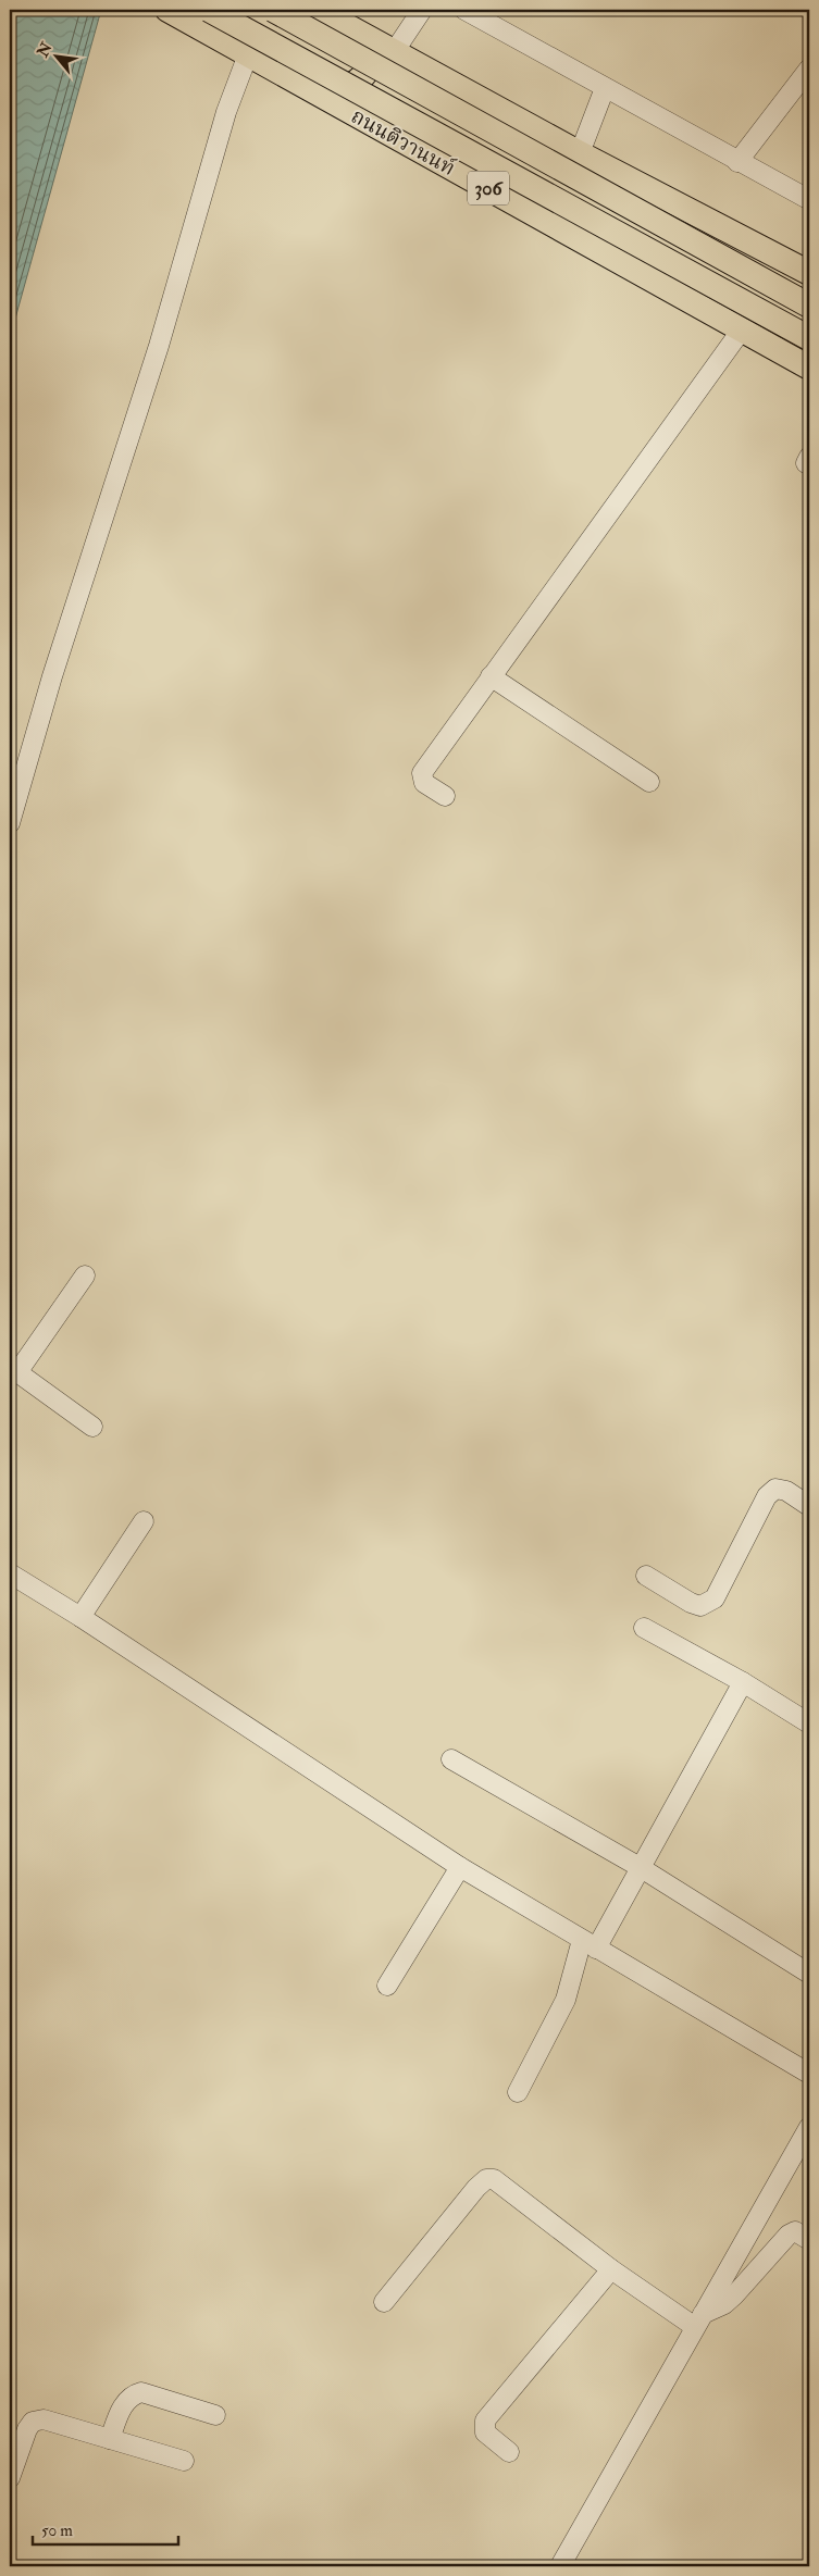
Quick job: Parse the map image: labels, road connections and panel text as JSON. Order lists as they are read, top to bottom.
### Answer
{
  "streets": {
    "main road": ["ถนนติวานนท์", "306"]
  },
  "crossings": [
    ["ถนนติวานนท์", "306"]
  ],
  "scale_bar": "50 m",
  "north": "top left"
}
